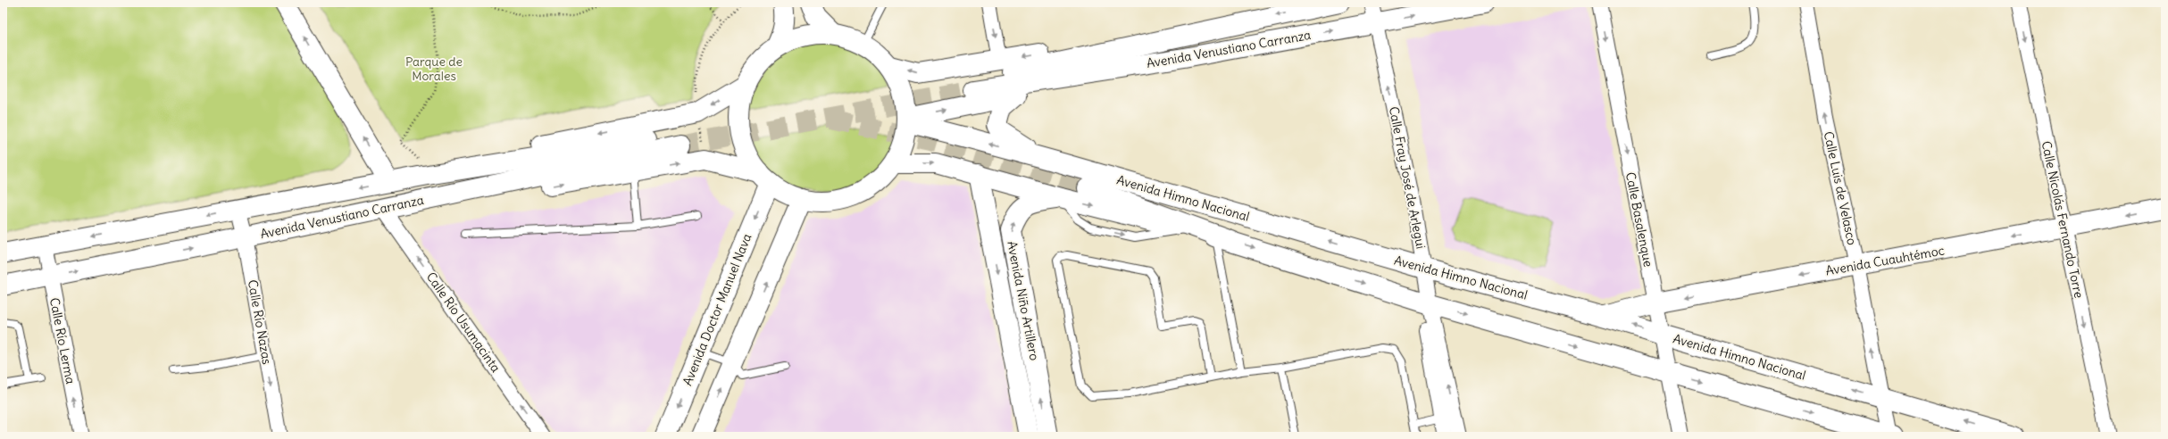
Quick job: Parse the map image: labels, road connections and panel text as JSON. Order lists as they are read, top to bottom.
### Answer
{
  "streets": {
    "main road": [
      "Avenida Venustiano Carranza",
      "Avenida Himno Nacional",
      "Avenida Cuauhtémoc",
      "Avenida Niño Artillero",
      "Avenida Doctor Manuel Nava"
    ],
    "street": [
      "Calle Fray José de Arlegui",
      "Calle Luis de Velasco",
      "Calle Basalenque",
      "Calle Nicolás Fernando Torre",
      "Calle Río Nazas",
      "Calle Río Usumacinta",
      "Calle Río Lerma"
    ]
  },
  "crossings": [
    ["Avenida Venustiano Carranza", "Calle Fray José de Arlegui"],
    ["Avenida Venustiano Carranza", "Calle Río Nazas"],
    ["Avenida Venustiano Carranza", "Calle Río Usumacinta"],
    ["Avenida Venustiano Carranza", "Calle Río Lerma"],
    ["Calle Fray José de Arlegui", "Avenida Himno Nacional"],
    ["Calle Luis de Velasco", "Avenida Himno Nacional"],
    ["Calle Luis de Velasco", "Avenida Cuauhtémoc"],
    ["Avenida Himno Nacional", "Calle Basalenque"],
    ["Avenida Himno Nacional", "Avenida Cuauhtémoc"],
    ["Calle Basalenque", "Avenida Cuauhtémoc"],
    ["Calle Nicolás Fernando Torre", "Avenida Cuauhtémoc"]
  ],
  "one_way": [
    "Calle Fray José de Arlegui",
    "Calle Luis de Velasco",
    "Calle Basalenque",
    "Calle Nicolás Fernando Torre",
    "Avenida Cuauhtémoc",
    "Calle Río Nazas",
    "Calle Río Usumacinta",
    "Calle Río Lerma"
  ],
  "parks": ["Parque de Morales"]
}
